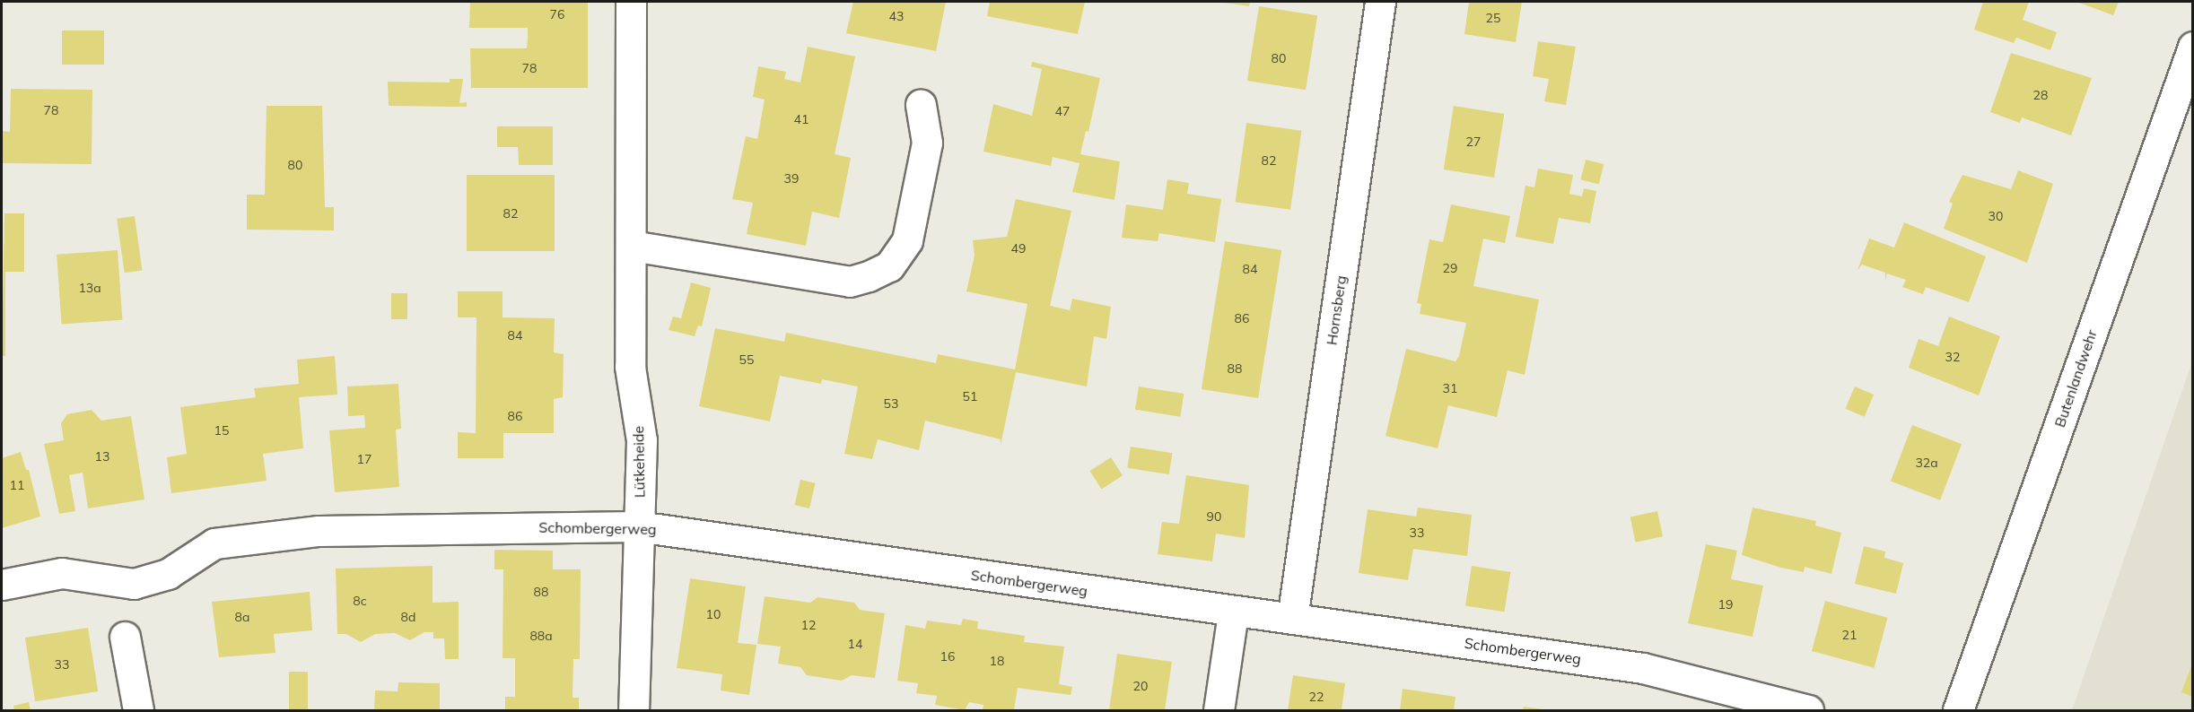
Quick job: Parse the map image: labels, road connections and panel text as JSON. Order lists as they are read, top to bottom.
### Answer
{
  "streets": {
    "street": [
      "Hornsberg",
      "Butenlandwehr",
      "Lütkeheide",
      "Schombergerweg"
    ]
  },
  "crossings": [
    ["Hornsberg", "Schombergerweg"],
    ["Lütkeheide", "Schombergerweg"]
  ],
  "house_numbers": [
    "76",
    "43",
    "25",
    "80",
    "78",
    "28",
    "78",
    "47",
    "41",
    "27",
    "82",
    "80",
    "39",
    "82",
    "30",
    "49",
    "29",
    "84",
    "13a",
    "86",
    "84",
    "32",
    "55",
    "88",
    "31",
    "51",
    "53",
    "86",
    "15",
    "13",
    "17",
    "32a",
    "11",
    "90",
    "33",
    "88",
    "8c",
    "19",
    "10",
    "8a",
    "8d",
    "12",
    "21",
    "88a",
    "14",
    "16",
    "18",
    "33",
    "20",
    "22"
  ]
}
